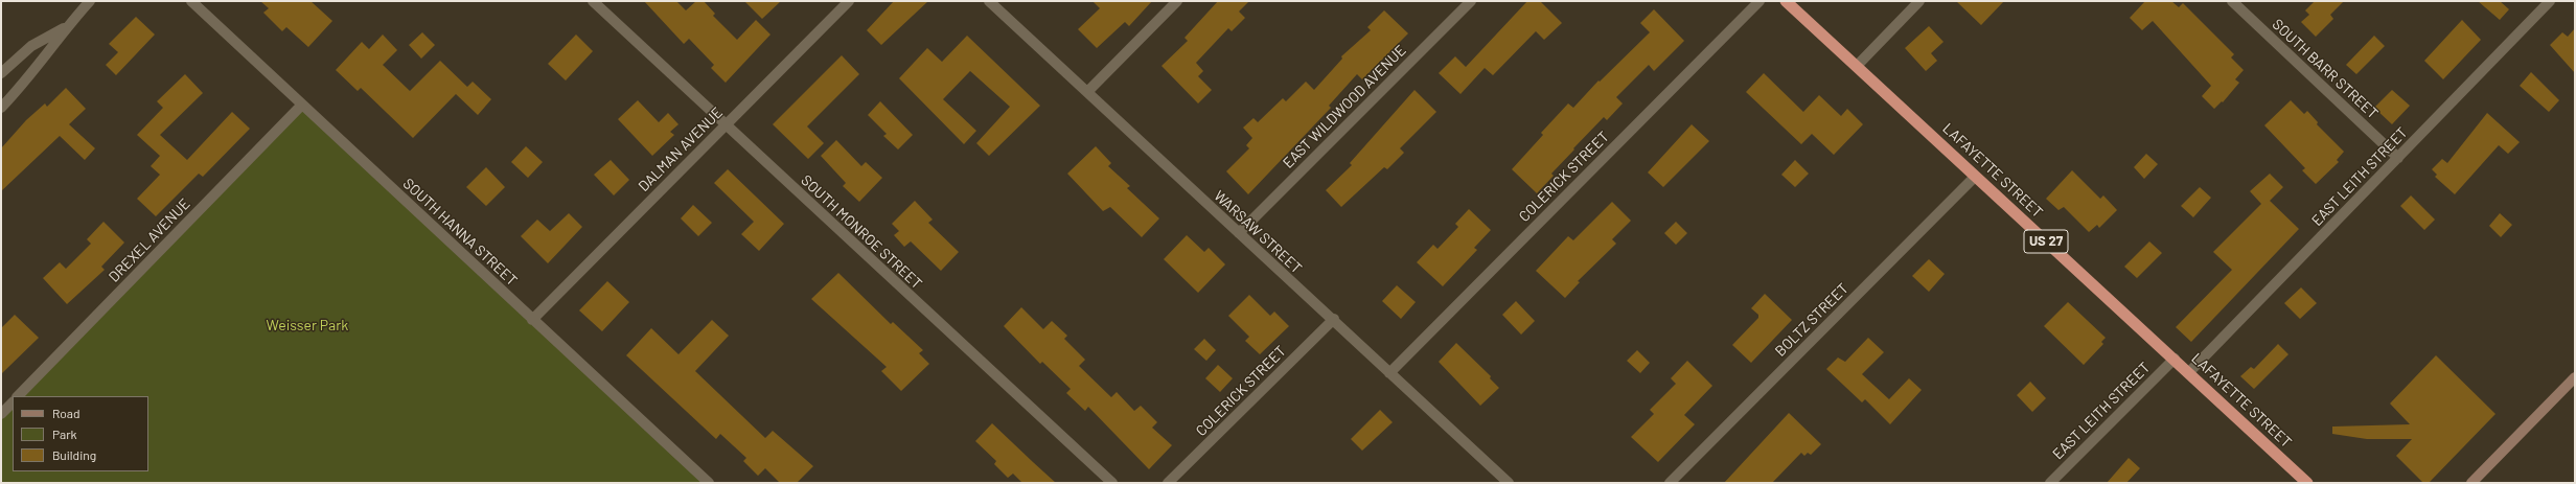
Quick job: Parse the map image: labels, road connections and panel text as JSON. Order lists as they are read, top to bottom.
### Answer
{
  "streets": {
    "highway": ["LAFAYETTE STREET", "US 27"],
    "street": [
      "SOUTH BARR STREET",
      "EAST WILDWOOD AVENUE",
      "DALMAN AVENUE",
      "COLERICK STREET",
      "EAST LEITH STREET",
      "SOUTH HANNA STREET",
      "SOUTH MONROE STREET",
      "WARSAW STREET",
      "DREXEL AVENUE",
      "BOLTZ STREET"
    ]
  },
  "crossings": [
    ["SOUTH BARR STREET", "EAST LEITH STREET"],
    ["EAST WILDWOOD AVENUE", "WARSAW STREET"],
    ["DALMAN AVENUE", "SOUTH HANNA STREET"],
    ["DALMAN AVENUE", "SOUTH MONROE STREET"],
    ["LAFAYETTE STREET", "EAST LEITH STREET"],
    ["LAFAYETTE STREET", "BOLTZ STREET"],
    ["COLERICK STREET", "WARSAW STREET"],
    ["SOUTH HANNA STREET", "DREXEL AVENUE"]
  ],
  "parks": ["Weisser Park"],
  "legend": ["Road", "Park", "Building"]
}
